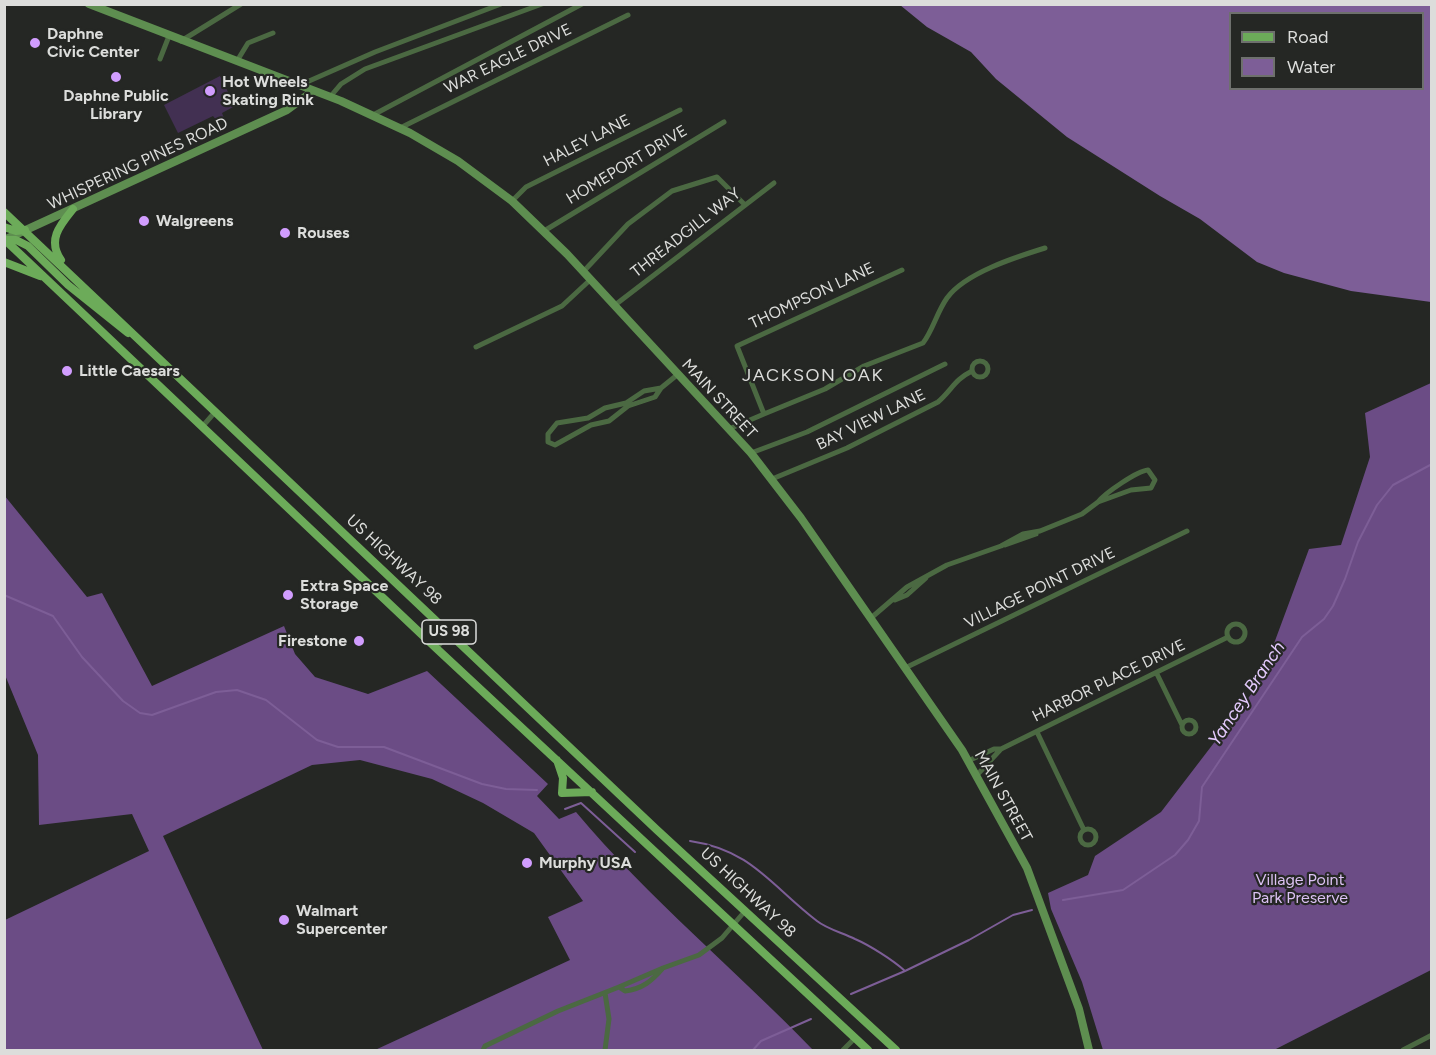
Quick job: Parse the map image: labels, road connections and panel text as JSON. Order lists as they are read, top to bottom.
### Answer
{
  "streets": {
    "main road": [
      "WHISPERING PINES ROAD",
      "MAIN STREET",
      "US HIGHWAY 98",
      "US 98"
    ],
    "street": [
      "WAR EAGLE DRIVE",
      "HALEY LANE",
      "HOMEPORT DRIVE",
      "THREADGILL WAY",
      "THOMPSON LANE",
      "BAY VIEW LANE",
      "VILLAGE POINT DRIVE",
      "HARBOR PLACE DRIVE"
    ]
  },
  "crossings": [
    ["WAR EAGLE DRIVE", "MAIN STREET"],
    ["HALEY LANE", "MAIN STREET"],
    ["WHISPERING PINES ROAD", "MAIN STREET"],
    ["WHISPERING PINES ROAD", "US HIGHWAY 98"],
    ["HOMEPORT DRIVE", "MAIN STREET"],
    ["THREADGILL WAY", "MAIN STREET"],
    ["MAIN STREET", "BAY VIEW LANE"],
    ["MAIN STREET", "VILLAGE POINT DRIVE"],
    ["MAIN STREET", "HARBOR PLACE DRIVE"]
  ],
  "districts": ["JACKSON OAK"],
  "water": ["Yancey Branch"],
  "parks": ["Village Point Park Preserve"],
  "places": [
    "Daphne Civic Center",
    "Daphne Public Library",
    "Hot Wheels Skating Rink",
    "Walgreens",
    "Rouses",
    "Little Caesars",
    "Extra Space Storage",
    "Firestone",
    "Murphy USA",
    "Walmart Supercenter"
  ],
  "legend": ["Road", "Water"]
}
